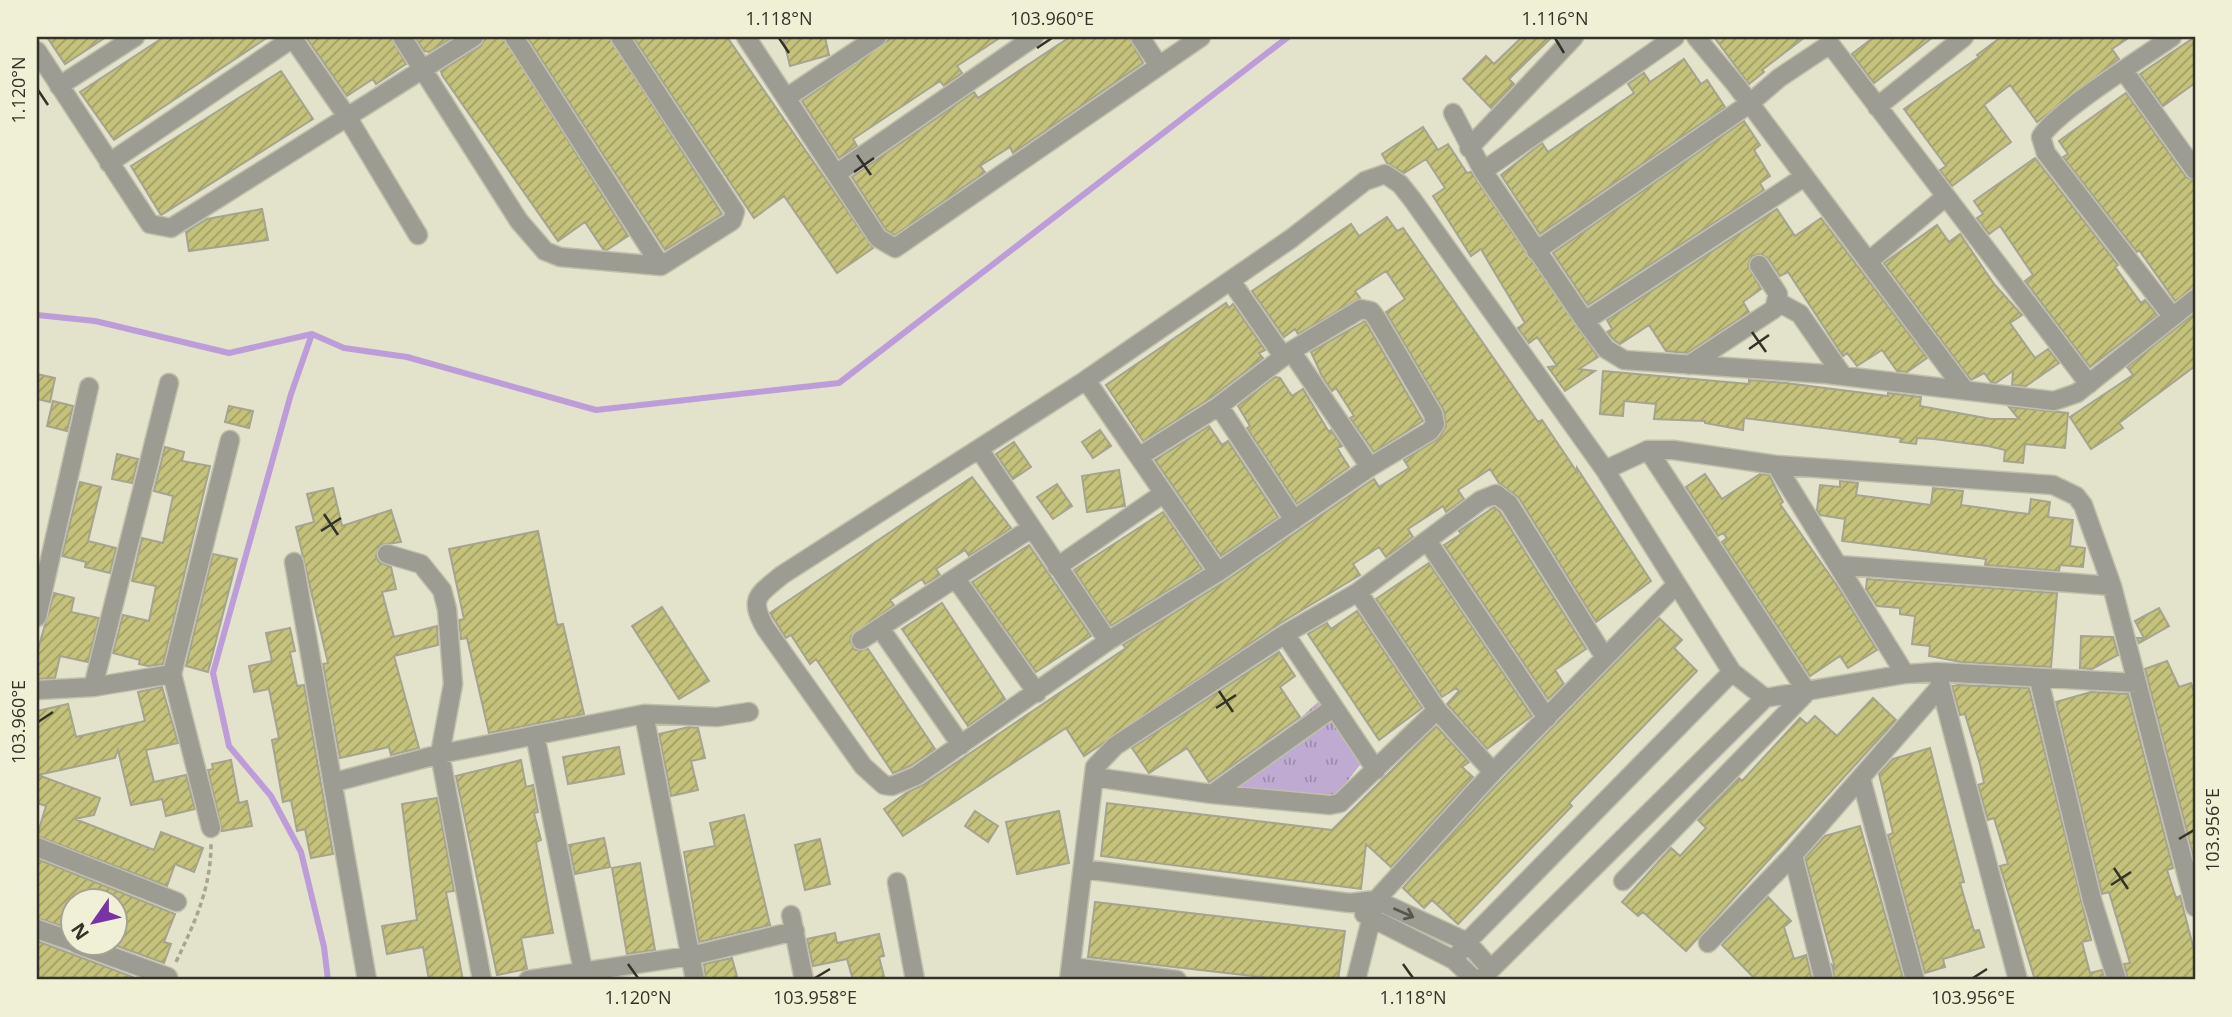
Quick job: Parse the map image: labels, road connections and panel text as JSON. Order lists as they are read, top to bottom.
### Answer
{
  "north": "bottom left",
  "coordinates": [
    "1.118°N",
    "103.960°E",
    "1.116°N",
    "1.120°N",
    "103.956°E",
    "103.958°E"
  ]
}
